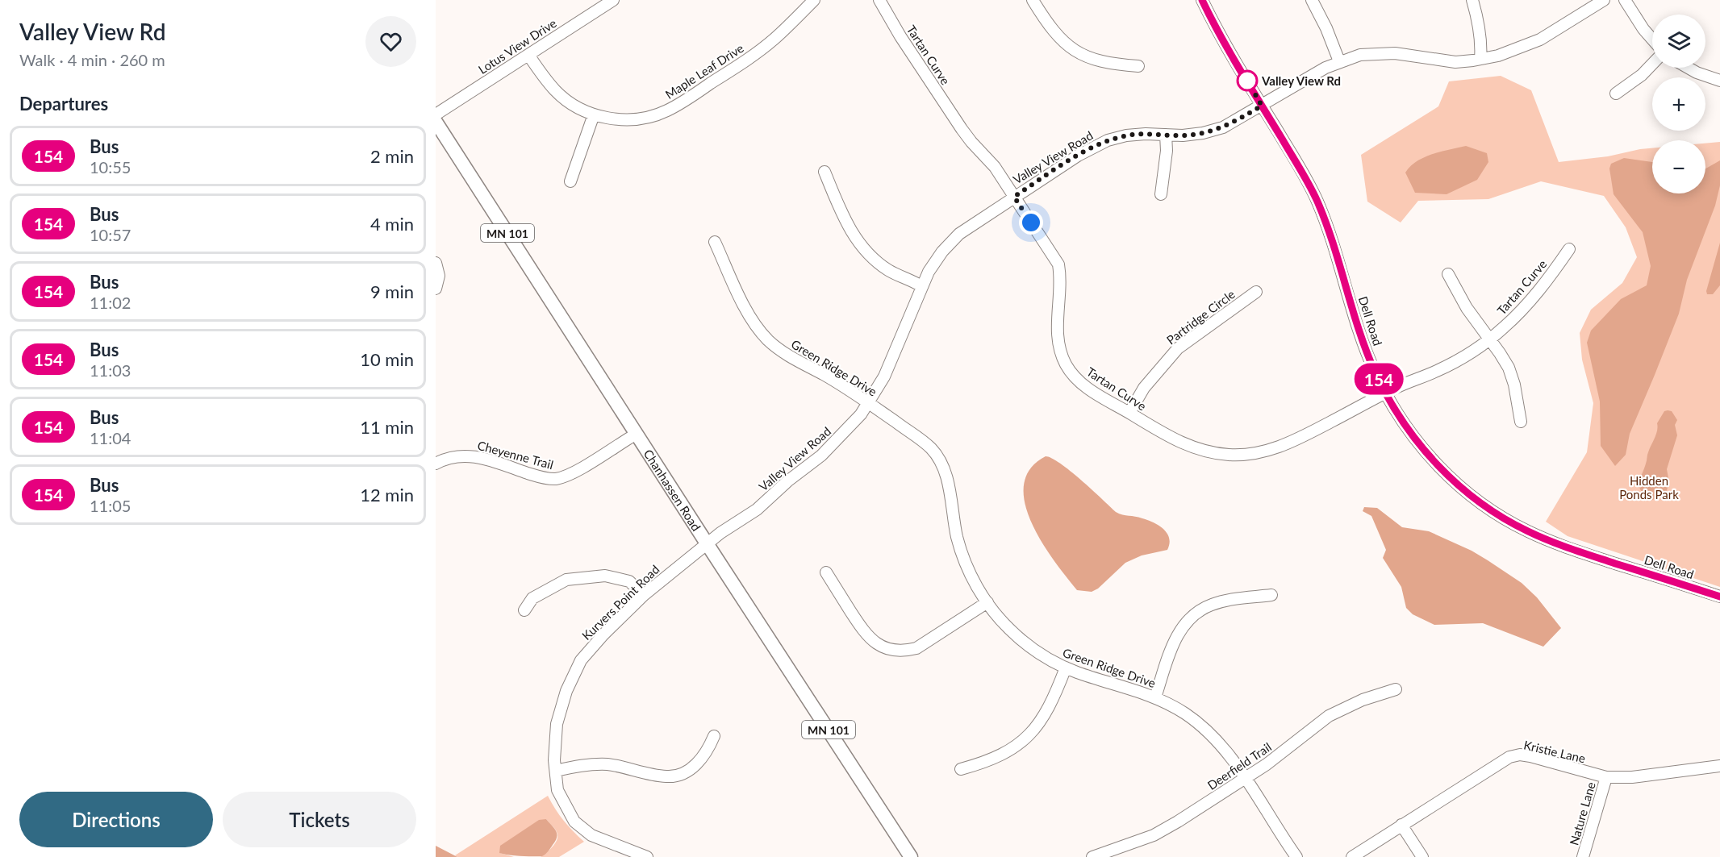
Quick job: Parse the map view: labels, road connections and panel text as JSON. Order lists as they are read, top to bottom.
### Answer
{
  "streets": {
    "main road": ["MN 101", "Chanhassen Road"],
    "street": [
      "Lotus View Drive",
      "Tartan Curve",
      "Maple Leaf Drive",
      "Valley View Road",
      "Partridge Circle",
      "Dell Road",
      "Green Ridge Drive",
      "Cheyenne Trail",
      "Kurvers Point Road",
      "Kristie Lane",
      "Deerfield Trail",
      "Nature Lane"
    ]
  },
  "crossings": [
    ["Lotus View Drive", "Maple Leaf Drive"],
    ["Tartan Curve", "Valley View Road"],
    ["Tartan Curve", "Partridge Circle"],
    ["Tartan Curve", "Dell Road"],
    ["Valley View Road", "Dell Road"],
    ["Valley View Road", "Green Ridge Drive"],
    ["Valley View Road", "Chanhassen Road"],
    ["Valley View Road", "Kurvers Point Road"],
    ["Green Ridge Drive", "Deerfield Trail"],
    ["Cheyenne Trail", "Chanhassen Road"],
    ["Chanhassen Road", "Kurvers Point Road"],
    ["Kristie Lane", "Nature Lane"]
  ],
  "parks": ["Hidden Ponds Park"],
  "places": ["Valley View Rd"],
  "lines": ["bus line 154"],
  "page": {
    "heading": [
      ["Valley View Rd", "Walk · 4 min · 260 m"],
      "Departures"
    ],
    "on_map": "154",
    "map_buttons": ["+", "−"],
    "list": [
      {
        "mark": "154",
        "name": "Bus",
        "note": "10:55",
        "value": "2 min"
      },
      {
        "mark": "154",
        "name": "Bus",
        "note": "10:57",
        "value": "4 min"
      },
      {
        "mark": "154",
        "name": "Bus",
        "note": "11:02",
        "value": "9 min"
      },
      {
        "mark": "154",
        "name": "Bus",
        "note": "11:03",
        "value": "10 min"
      },
      {
        "mark": "154",
        "name": "Bus",
        "note": "11:04",
        "value": "11 min"
      },
      {
        "mark": "154",
        "name": "Bus",
        "note": "11:05",
        "value": "12 min"
      }
    ],
    "buttons": ["Directions", "Tickets"]
  }
}
